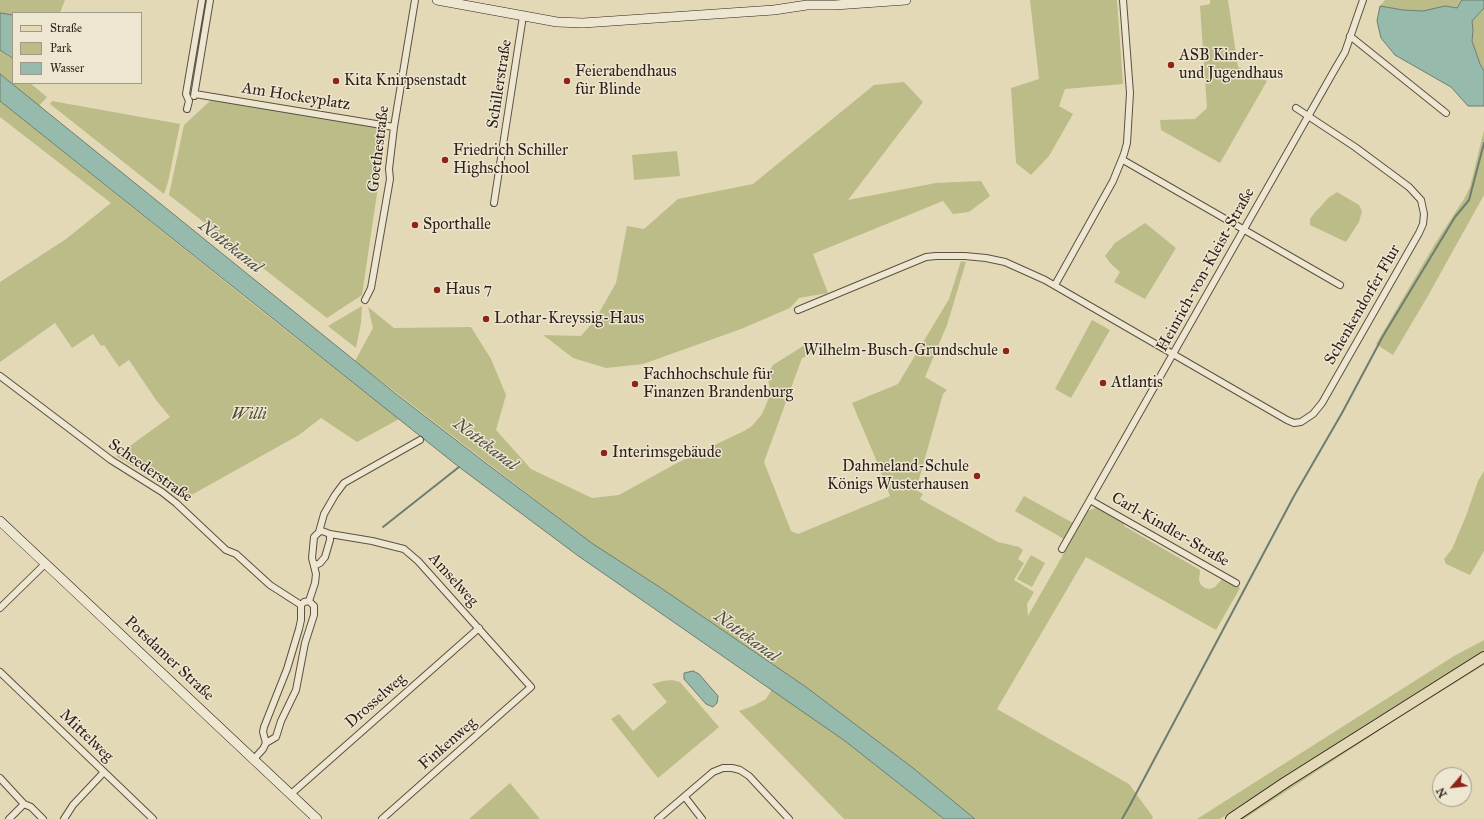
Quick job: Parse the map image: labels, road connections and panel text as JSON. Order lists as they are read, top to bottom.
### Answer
{
  "streets": {
    "main road": ["Potsdamer Straße"],
    "street": [
      "Schillerstraße",
      "Am Hockeyplatz",
      "Goethestraße",
      "Heinrich-von-Kleist-Straße",
      "Schenkendorfer Flur",
      "Scheederstraße",
      "Carl-Kindler-Straße",
      "Amselweg",
      "Drosselweg",
      "Mittelweg",
      "Finkenweg"
    ]
  },
  "crossings": [
    ["Am Hockeyplatz", "Goethestraße"],
    ["Heinrich-von-Kleist-Straße", "Schenkendorfer Flur"],
    ["Heinrich-von-Kleist-Straße", "Carl-Kindler-Straße"],
    ["Amselweg", "Drosselweg"],
    ["Amselweg", "Finkenweg"],
    ["Potsdamer Straße", "Drosselweg"]
  ],
  "water": ["Nottekanal"],
  "parks": ["Willi"],
  "places": [
    "ASB Kinder- und Jugendhaus",
    "Kita Knirpsenstadt",
    "Feierabendhaus für Blinde",
    "Friedrich Schiller Highschool",
    "Sporthalle",
    "Haus 7",
    "Lothar-Kreyssig-Haus",
    "Wilhelm-Busch-Grundschule",
    "Atlantis",
    "Fachhochschule für Finanzen Brandenburg",
    "Interimsgebäude",
    "Dahmeland-Schule Königs Wusterhausen"
  ],
  "legend": ["Straße", "Park", "Wasser"],
  "north": "bottom left"
}
